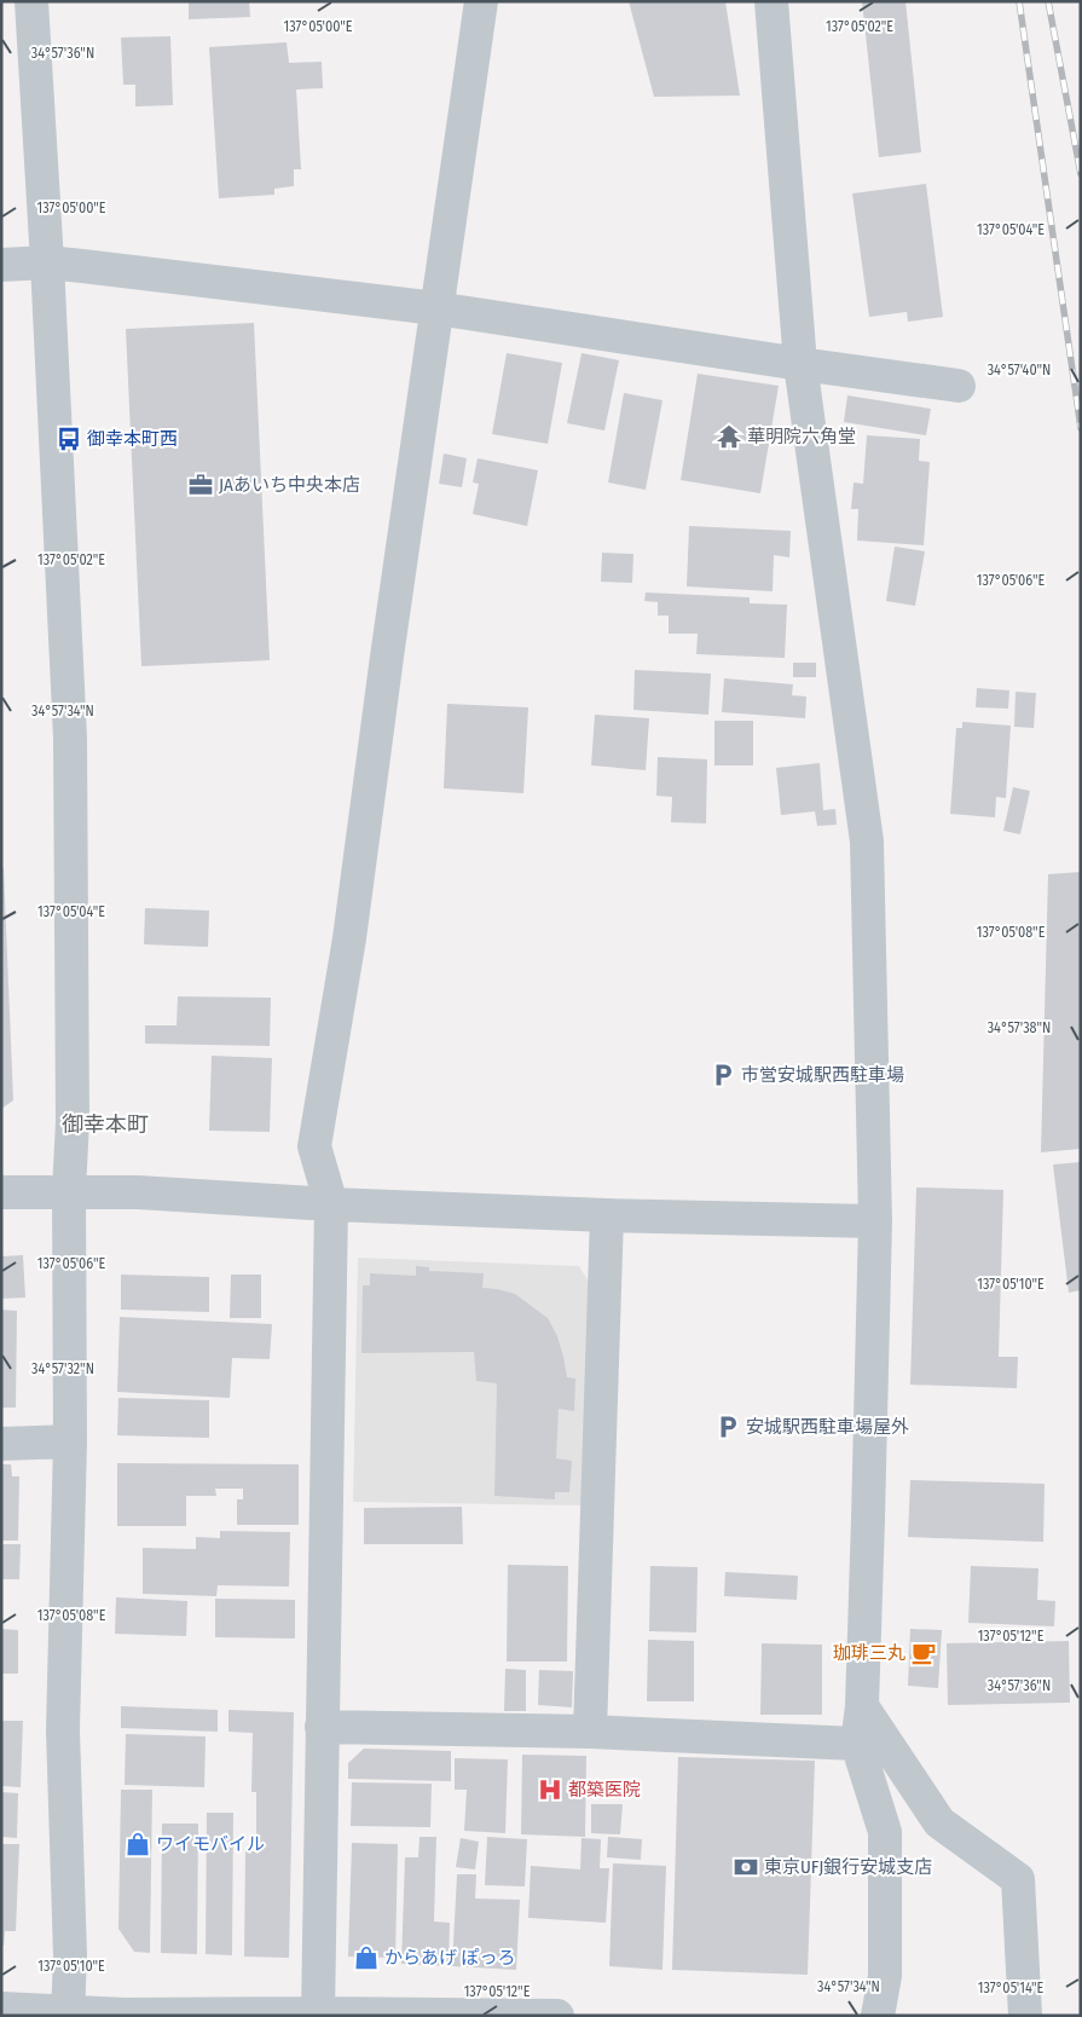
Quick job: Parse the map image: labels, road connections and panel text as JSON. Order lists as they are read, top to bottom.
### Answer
{
  "districts": ["御幸本町"],
  "places": {
    "temple": ["華明院六角堂"],
    "bus stop": ["御幸本町西"],
    "office": ["JAあいち中央本店"],
    "parking": ["市営安城駅西駐車場", "安城駅西駐車場屋外"],
    "cafe": ["珈琲三丸"],
    "hospital": ["都築医院"],
    "shop": ["ワイモバイル", "からあげ ぽっろ"],
    "bank": ["東京UFJ銀行安城支店"]
  },
  "coordinates": [
    "137°05'00\"E",
    "137°05'02\"E",
    "34°57'36\"N",
    "137°05'04\"E",
    "34°57'40\"N",
    "137°05'06\"E",
    "34°57'34\"N",
    "137°05'08\"E",
    "34°57'38\"N",
    "137°05'10\"E",
    "34°57'32\"N",
    "137°05'12\"E",
    "137°05'14\"E"
  ]
}
